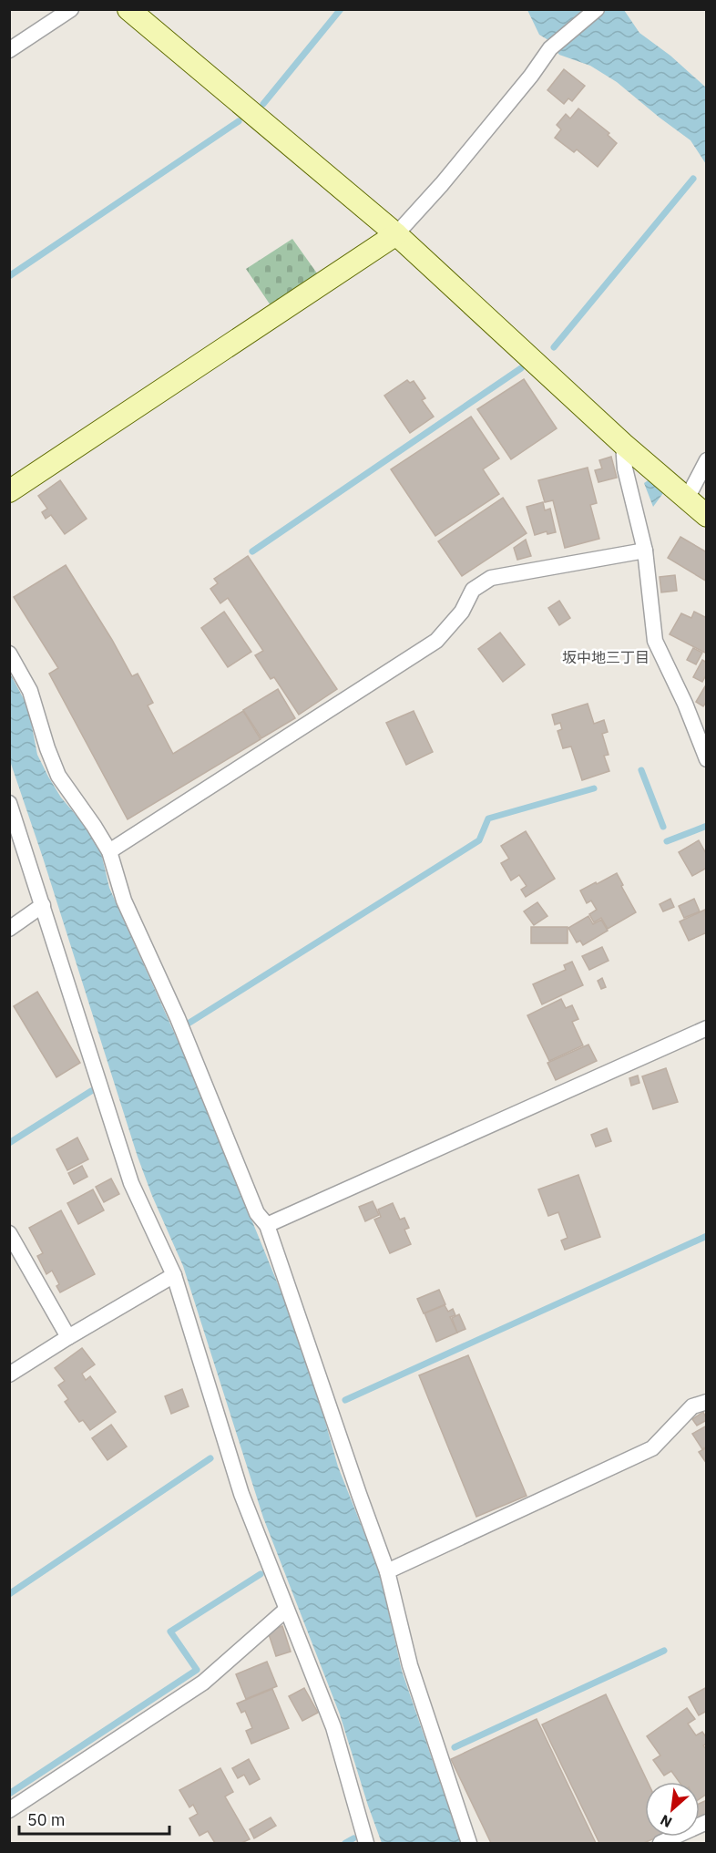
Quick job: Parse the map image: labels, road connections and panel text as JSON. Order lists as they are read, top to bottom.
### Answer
{
  "districts": ["坂中地三丁目"],
  "scale_bar": "50 m",
  "north": "bottom left"
}
